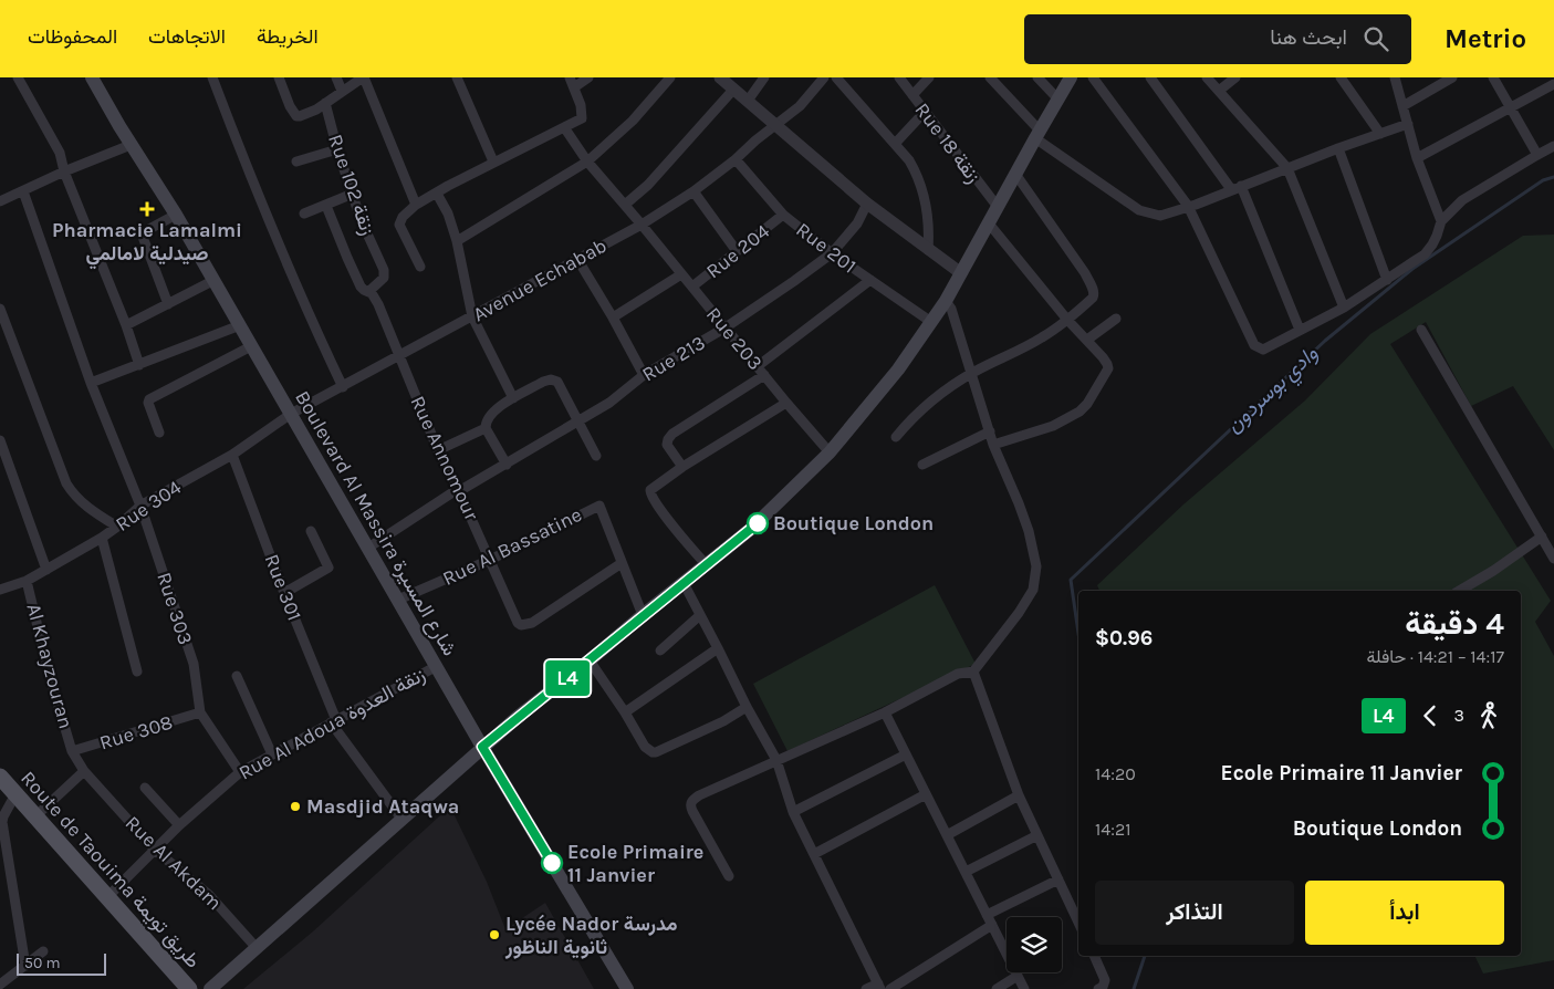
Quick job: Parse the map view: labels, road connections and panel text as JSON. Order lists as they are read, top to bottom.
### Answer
{
  "streets": {
    "main road": ["Boulevard Al Massira شارع المسيرة", "Route de Taouima طريق تويمة"],
    "street": [
      "Rue 18 زنقة",
      "Rue 102 زنقة",
      "Rue 201",
      "Rue 204",
      "Avenue Echabab",
      "Rue 203",
      "Rue 213",
      "Rue Annomour",
      "Rue 304",
      "Rue Al Bassatine",
      "Rue 301",
      "Rue 303",
      "Al Khayzouran",
      "Rue Al Adoua زنقة العدوة",
      "Rue 308",
      "Rue Al Akdam"
    ]
  },
  "crossings": [
    ["Rue 102 زنقة", "Rue Annomour"],
    ["Rue 201", "Rue 204"],
    ["Rue 201", "Avenue Echabab"],
    ["Rue 201", "Rue 213"],
    ["Rue 204", "Rue 203"],
    ["Avenue Echabab", "Rue 203"],
    ["Avenue Echabab", "Rue Annomour"],
    ["Avenue Echabab", "Rue 304"],
    ["Avenue Echabab", "Boulevard Al Massira شارع المسيرة"],
    ["Rue 203", "Rue 213"],
    ["Rue 213", "Rue Annomour"],
    ["Rue 213", "Boulevard Al Massira شارع المسيرة"],
    ["Rue Annomour", "Rue Al Bassatine"],
    ["Rue 304", "Boulevard Al Massira شارع المسيرة"],
    ["Rue 304", "Rue 301"],
    ["Rue 304", "Rue 303"],
    ["Rue 304", "Al Khayzouran"],
    ["Boulevard Al Massira شارع المسيرة", "Rue Al Bassatine"],
    ["Boulevard Al Massira شارع المسيرة", "Rue Al Adoua زنقة العدوة"],
    ["Rue 301", "Rue Al Adoua زنقة العدوة"],
    ["Rue 303", "Rue 308"],
    ["Al Khayzouran", "Rue 308"],
    ["Al Khayzouran", "Rue Al Akdam"],
    ["Rue Al Adoua زنقة العدوة", "Rue Al Akdam"],
    ["Rue Al Adoua زنقة العدوة", "Route de Taouima طريق تويمة"],
    ["Rue 308", "Rue Al Akdam"]
  ],
  "water": ["وادي بوسردون"],
  "places": {
    "health": ["Pharmacie Lamalmi صيدلية لامالمي"],
    "other": [
      "Boutique London",
      "Masdjid Ataqwa",
      "Ecole Primaire 11 Janvier",
      "Lycée Nador مدرسة ثانوية الناظور"
    ]
  },
  "lines": ["bus line L4"],
  "scale_bar": "50 m",
  "page": {
    "header": "Metrio",
    "search": "ابحث هنا",
    "nav": ["الخريطة", "الاتجاهات", "المحفوظات"],
    "on_map": "L4",
    "heading": ["4 دقيقة", "14:17 – 14:21 · حافلة", "$0.96"],
    "legs": ["3", "L4"],
    "list": [
      {
        "name": "Ecole Primaire 11 Janvier",
        "value": "14:20"
      },
      {
        "name": "Boutique London",
        "value": "14:21"
      }
    ],
    "buttons": ["ابدأ", "التذاكر"],
    "scale": "50 m"
  }
}
